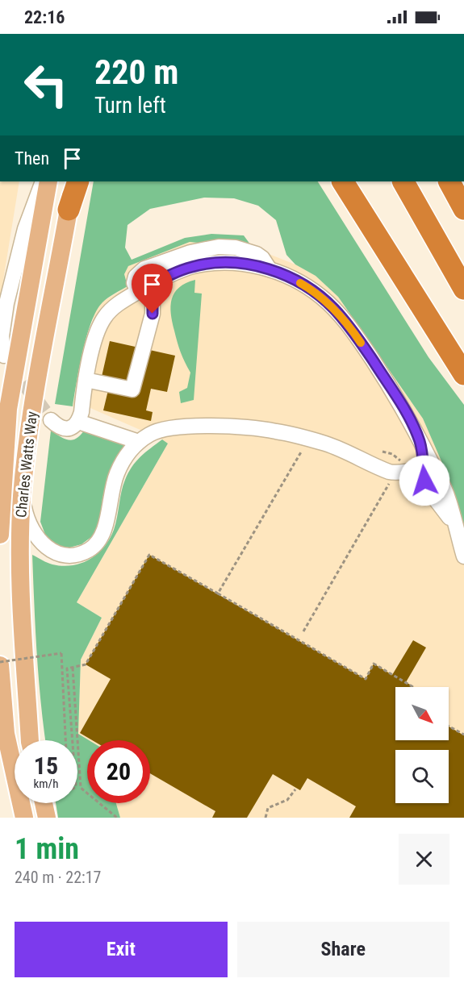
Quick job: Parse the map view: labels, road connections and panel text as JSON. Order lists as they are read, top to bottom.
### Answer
{
  "streets": {
    "main road": ["Charles Watts Way"]
  },
  "north": "bottom right",
  "page": {
    "status": "22:16",
    "turn": ["220 m", "Turn left"],
    "then": "Then",
    "speed": "15 km/h",
    "limit": "20",
    "heading": ["1 min", "240 m · 22:17"],
    "buttons": ["Exit", "Share"]
  }
}
